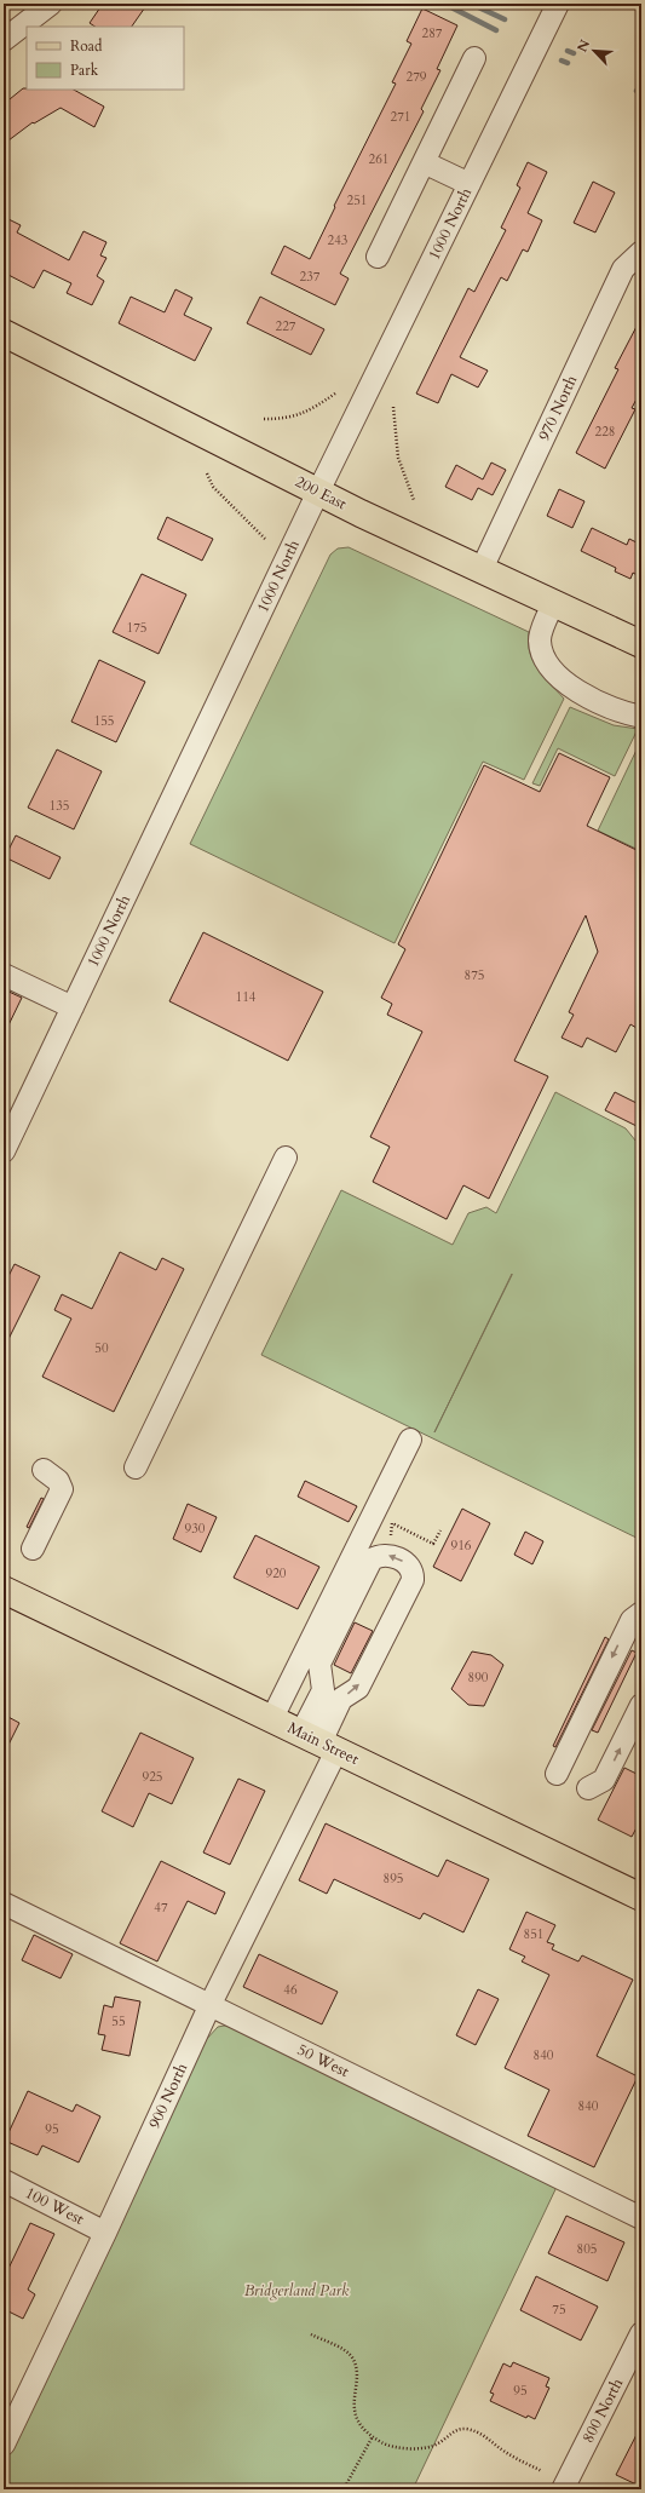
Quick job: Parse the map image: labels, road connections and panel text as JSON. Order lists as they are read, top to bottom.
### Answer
{
  "streets": {
    "main road": ["200 East", "Main Street"],
    "street": [
      "1000 North",
      "970 North",
      "50 West",
      "900 North",
      "100 West",
      "800 North"
    ]
  },
  "crossings": [
    ["1000 North", "200 East"],
    ["970 North", "200 East"],
    ["Main Street", "900 North"],
    ["50 West", "900 North"],
    ["900 North", "100 West"]
  ],
  "parks": ["Bridgerland Park"],
  "house_numbers": [
    "287",
    "279",
    "271",
    "261",
    "251",
    "243",
    "237",
    "227",
    "228",
    "175",
    "155",
    "135",
    "875",
    "114",
    "50",
    "930",
    "916",
    "920",
    "890",
    "925",
    "895",
    "47",
    "851",
    "46",
    "55",
    "840",
    "840",
    "95",
    "805",
    "75",
    "95"
  ],
  "legend": ["Road", "Park"],
  "north": "top left"
}
